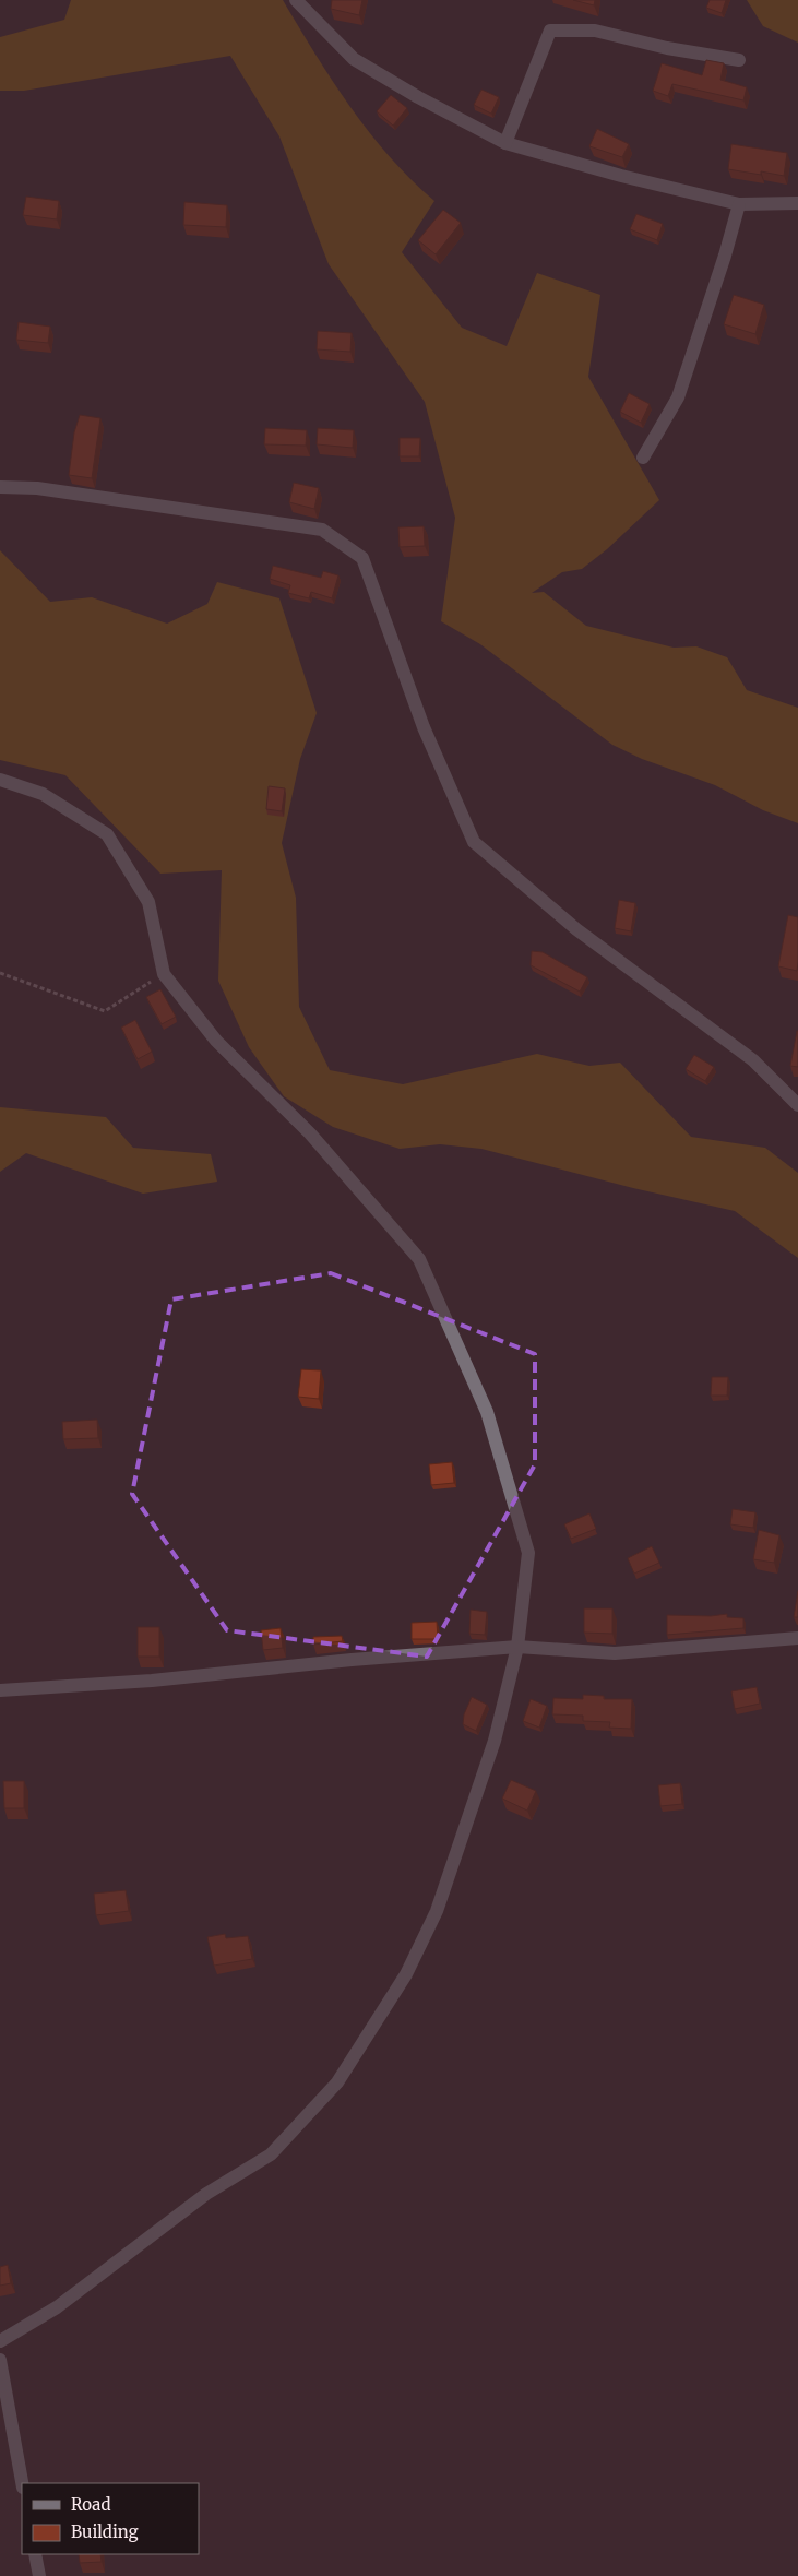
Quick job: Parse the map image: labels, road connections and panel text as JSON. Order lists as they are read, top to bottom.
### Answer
{
  "legend": ["Road", "Building"]
}
